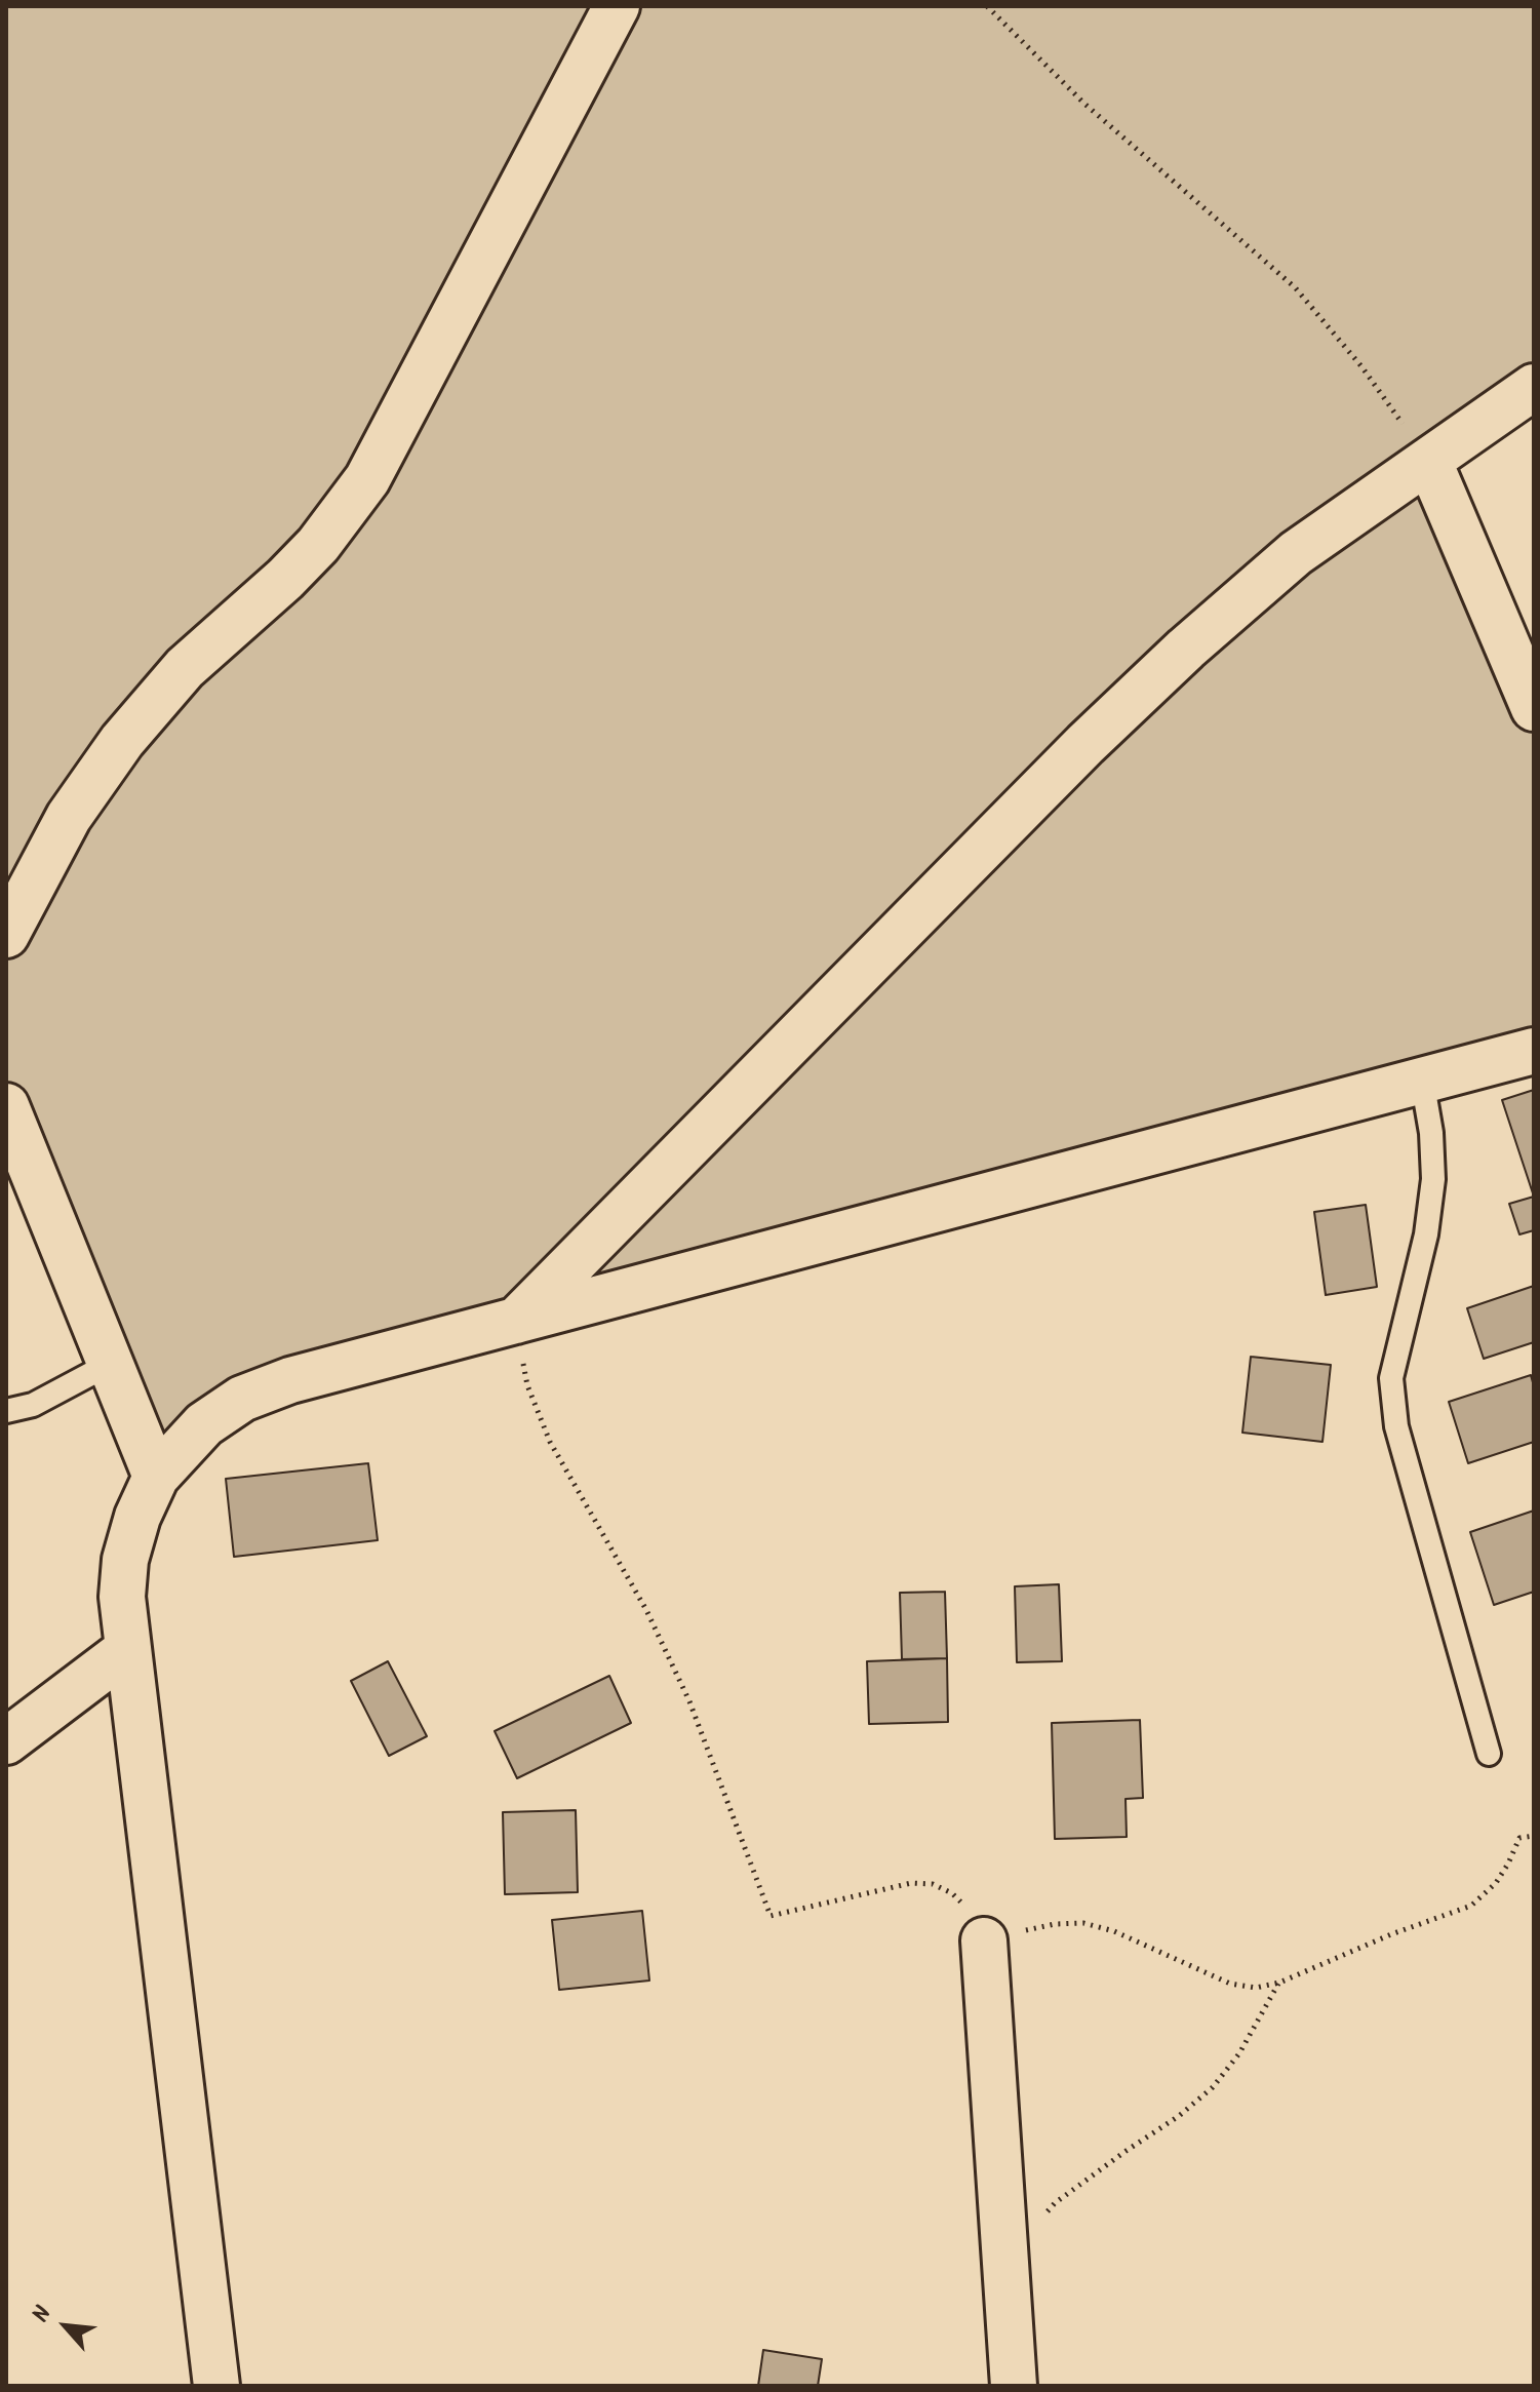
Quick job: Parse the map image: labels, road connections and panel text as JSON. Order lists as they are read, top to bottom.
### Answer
{
  "north": "top left"
}
